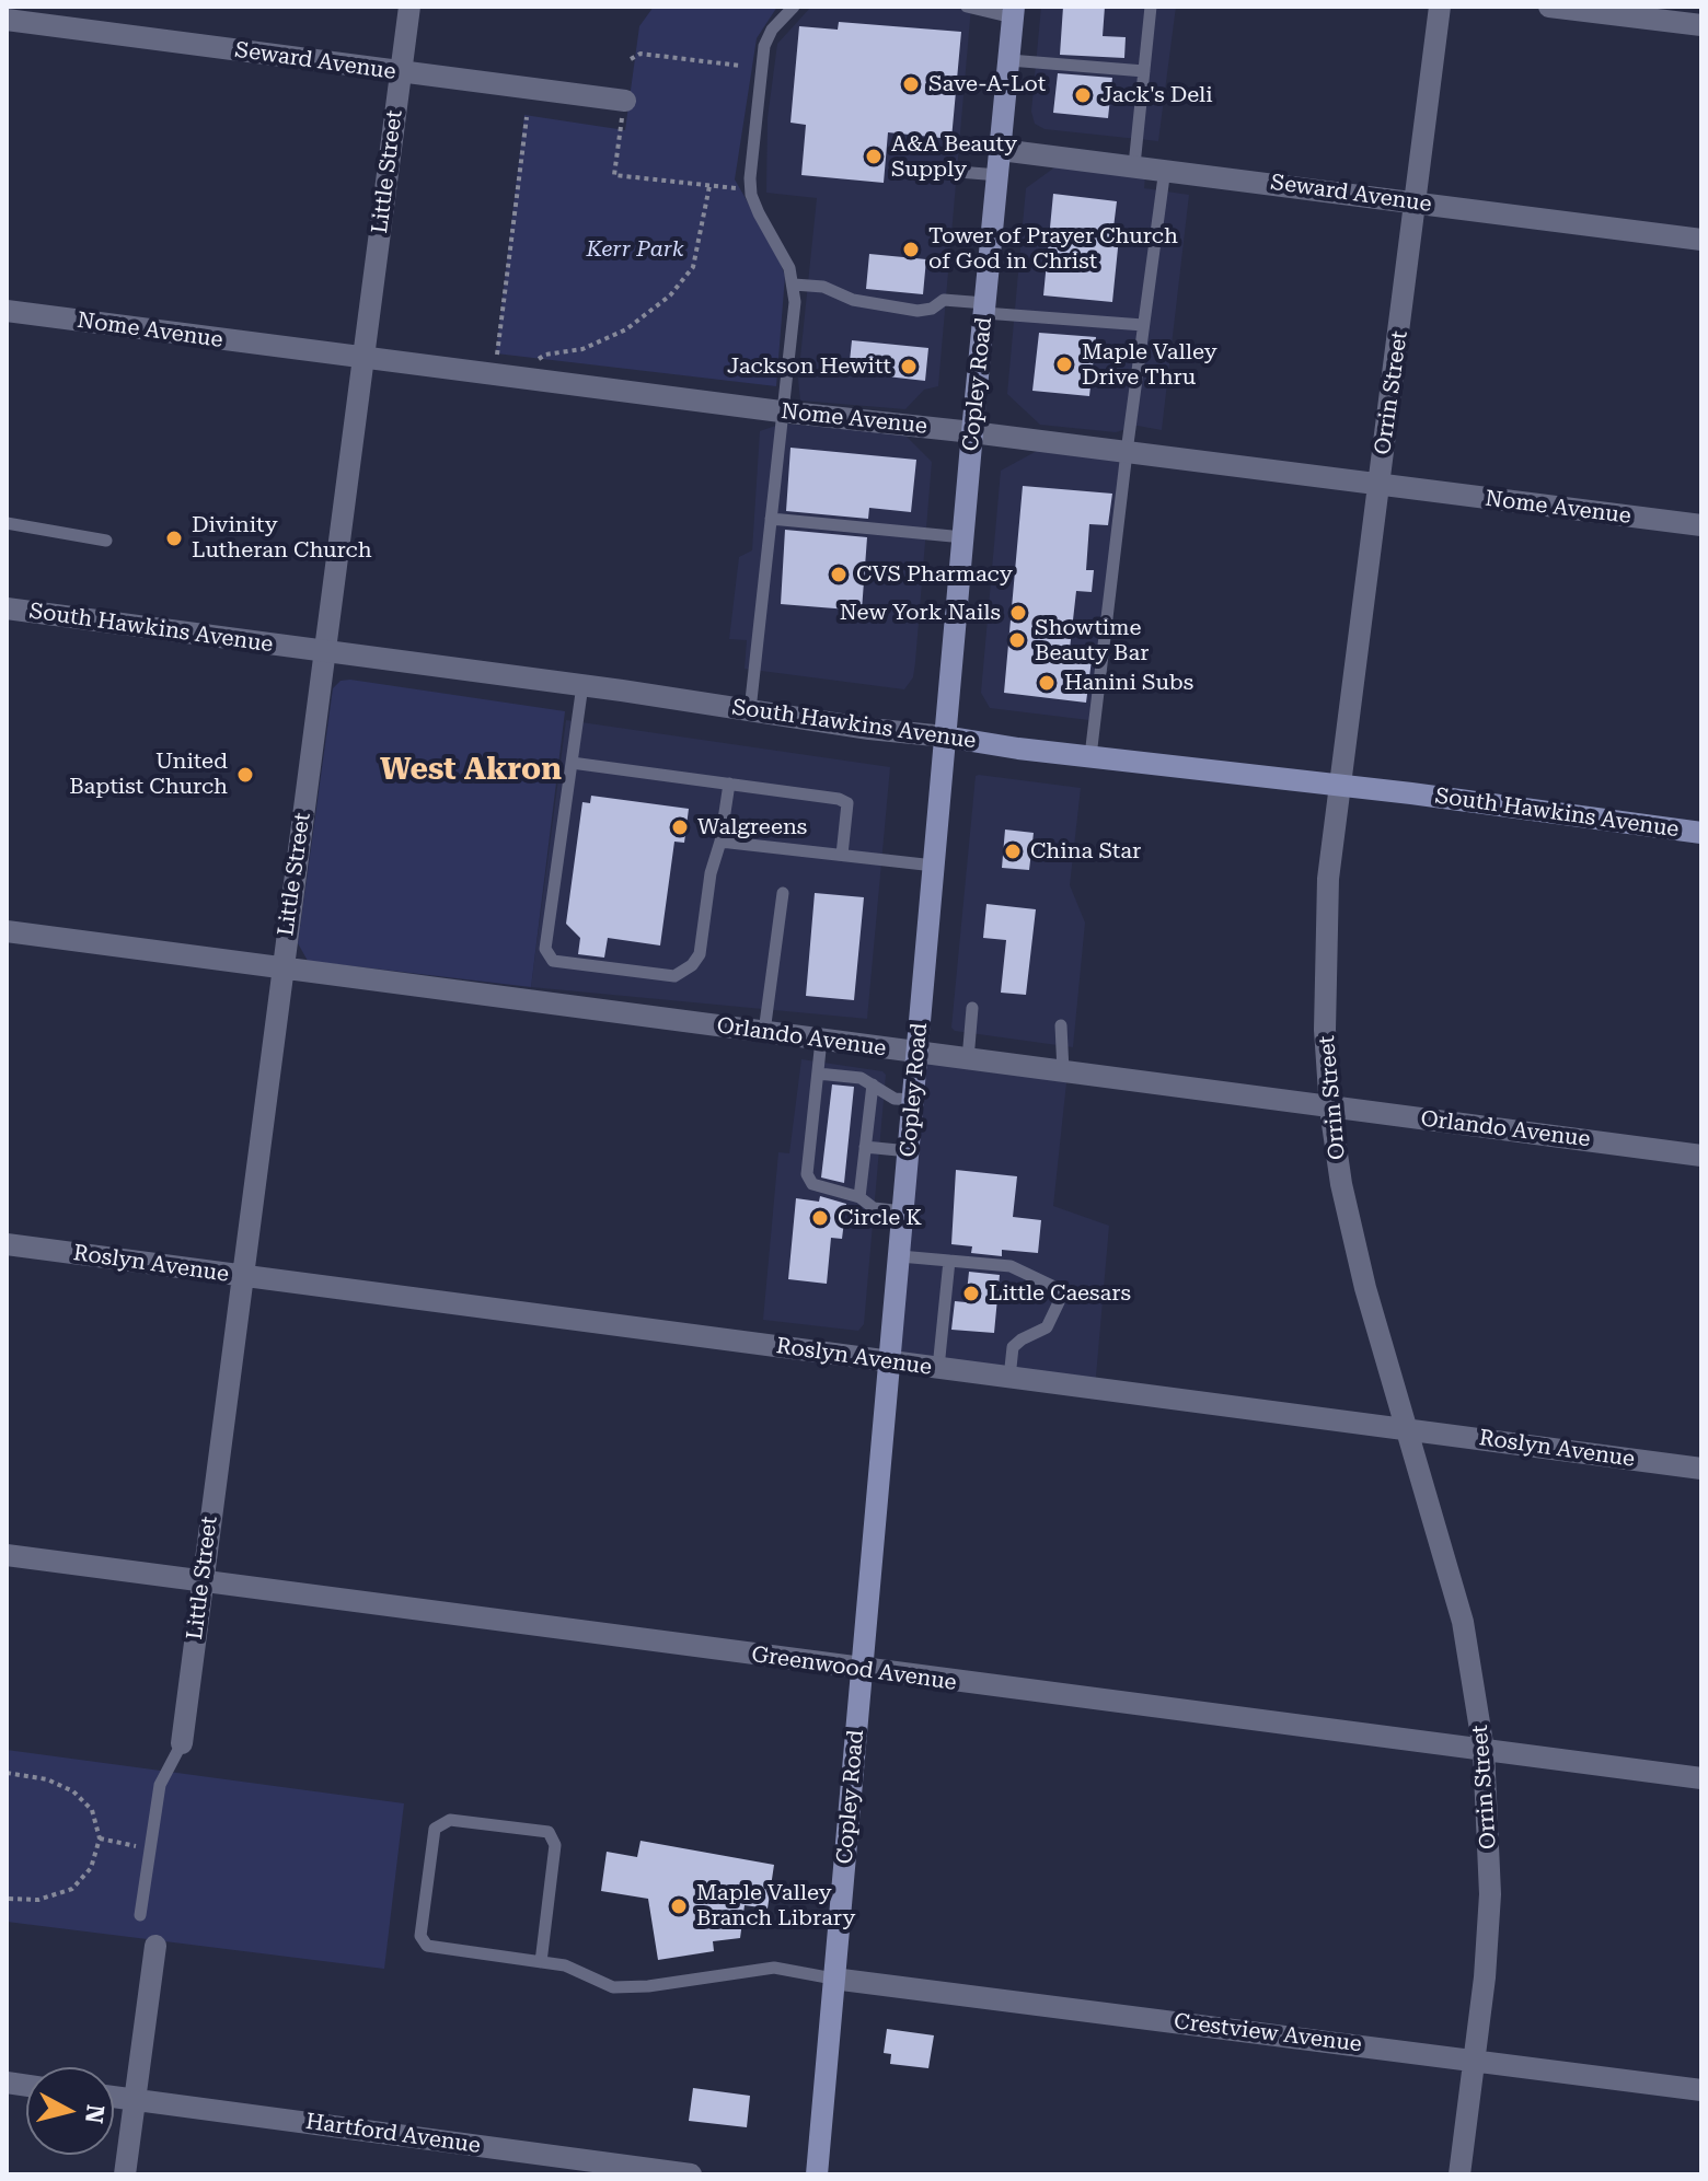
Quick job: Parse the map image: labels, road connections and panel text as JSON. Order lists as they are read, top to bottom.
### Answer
{
  "streets": {
    "main road": ["Copley Road", "South Hawkins Avenue"],
    "street": [
      "Seward Avenue",
      "Little Street",
      "Nome Avenue",
      "Orrin Street",
      "Orlando Avenue",
      "Roslyn Avenue",
      "Greenwood Avenue",
      "Crestview Avenue",
      "Hartford Avenue"
    ]
  },
  "crossings": [
    ["Seward Avenue", "Little Street"],
    ["Seward Avenue", "Copley Road"],
    ["Seward Avenue", "Orrin Street"],
    ["Little Street", "Nome Avenue"],
    ["Little Street", "South Hawkins Avenue"],
    ["Little Street", "Orlando Avenue"],
    ["Little Street", "Roslyn Avenue"],
    ["Little Street", "Greenwood Avenue"],
    ["Nome Avenue", "Copley Road"],
    ["Nome Avenue", "Orrin Street"],
    ["Copley Road", "South Hawkins Avenue"],
    ["Copley Road", "Orlando Avenue"],
    ["Copley Road", "Roslyn Avenue"],
    ["Copley Road", "Greenwood Avenue"],
    ["Copley Road", "Crestview Avenue"],
    ["Orrin Street", "South Hawkins Avenue"],
    ["Orrin Street", "Orlando Avenue"],
    ["Orrin Street", "Roslyn Avenue"],
    ["Orrin Street", "Greenwood Avenue"],
    ["Orrin Street", "Crestview Avenue"]
  ],
  "districts": ["West Akron"],
  "parks": ["Kerr Park"],
  "places": [
    "Save-A-Lot",
    "Jack's Deli",
    "A&A Beauty Supply",
    "Tower of Prayer Church of God in Christ",
    "Maple Valley Drive Thru",
    "Jackson Hewitt",
    "Divinity Lutheran Church",
    "CVS Pharmacy",
    "New York Nails",
    "Showtime Beauty Bar",
    "Hanini Subs",
    "United Baptist Church",
    "Walgreens",
    "China Star",
    "Circle K",
    "Little Caesars",
    "Maple Valley Branch Library"
  ],
  "north": "right"
}
